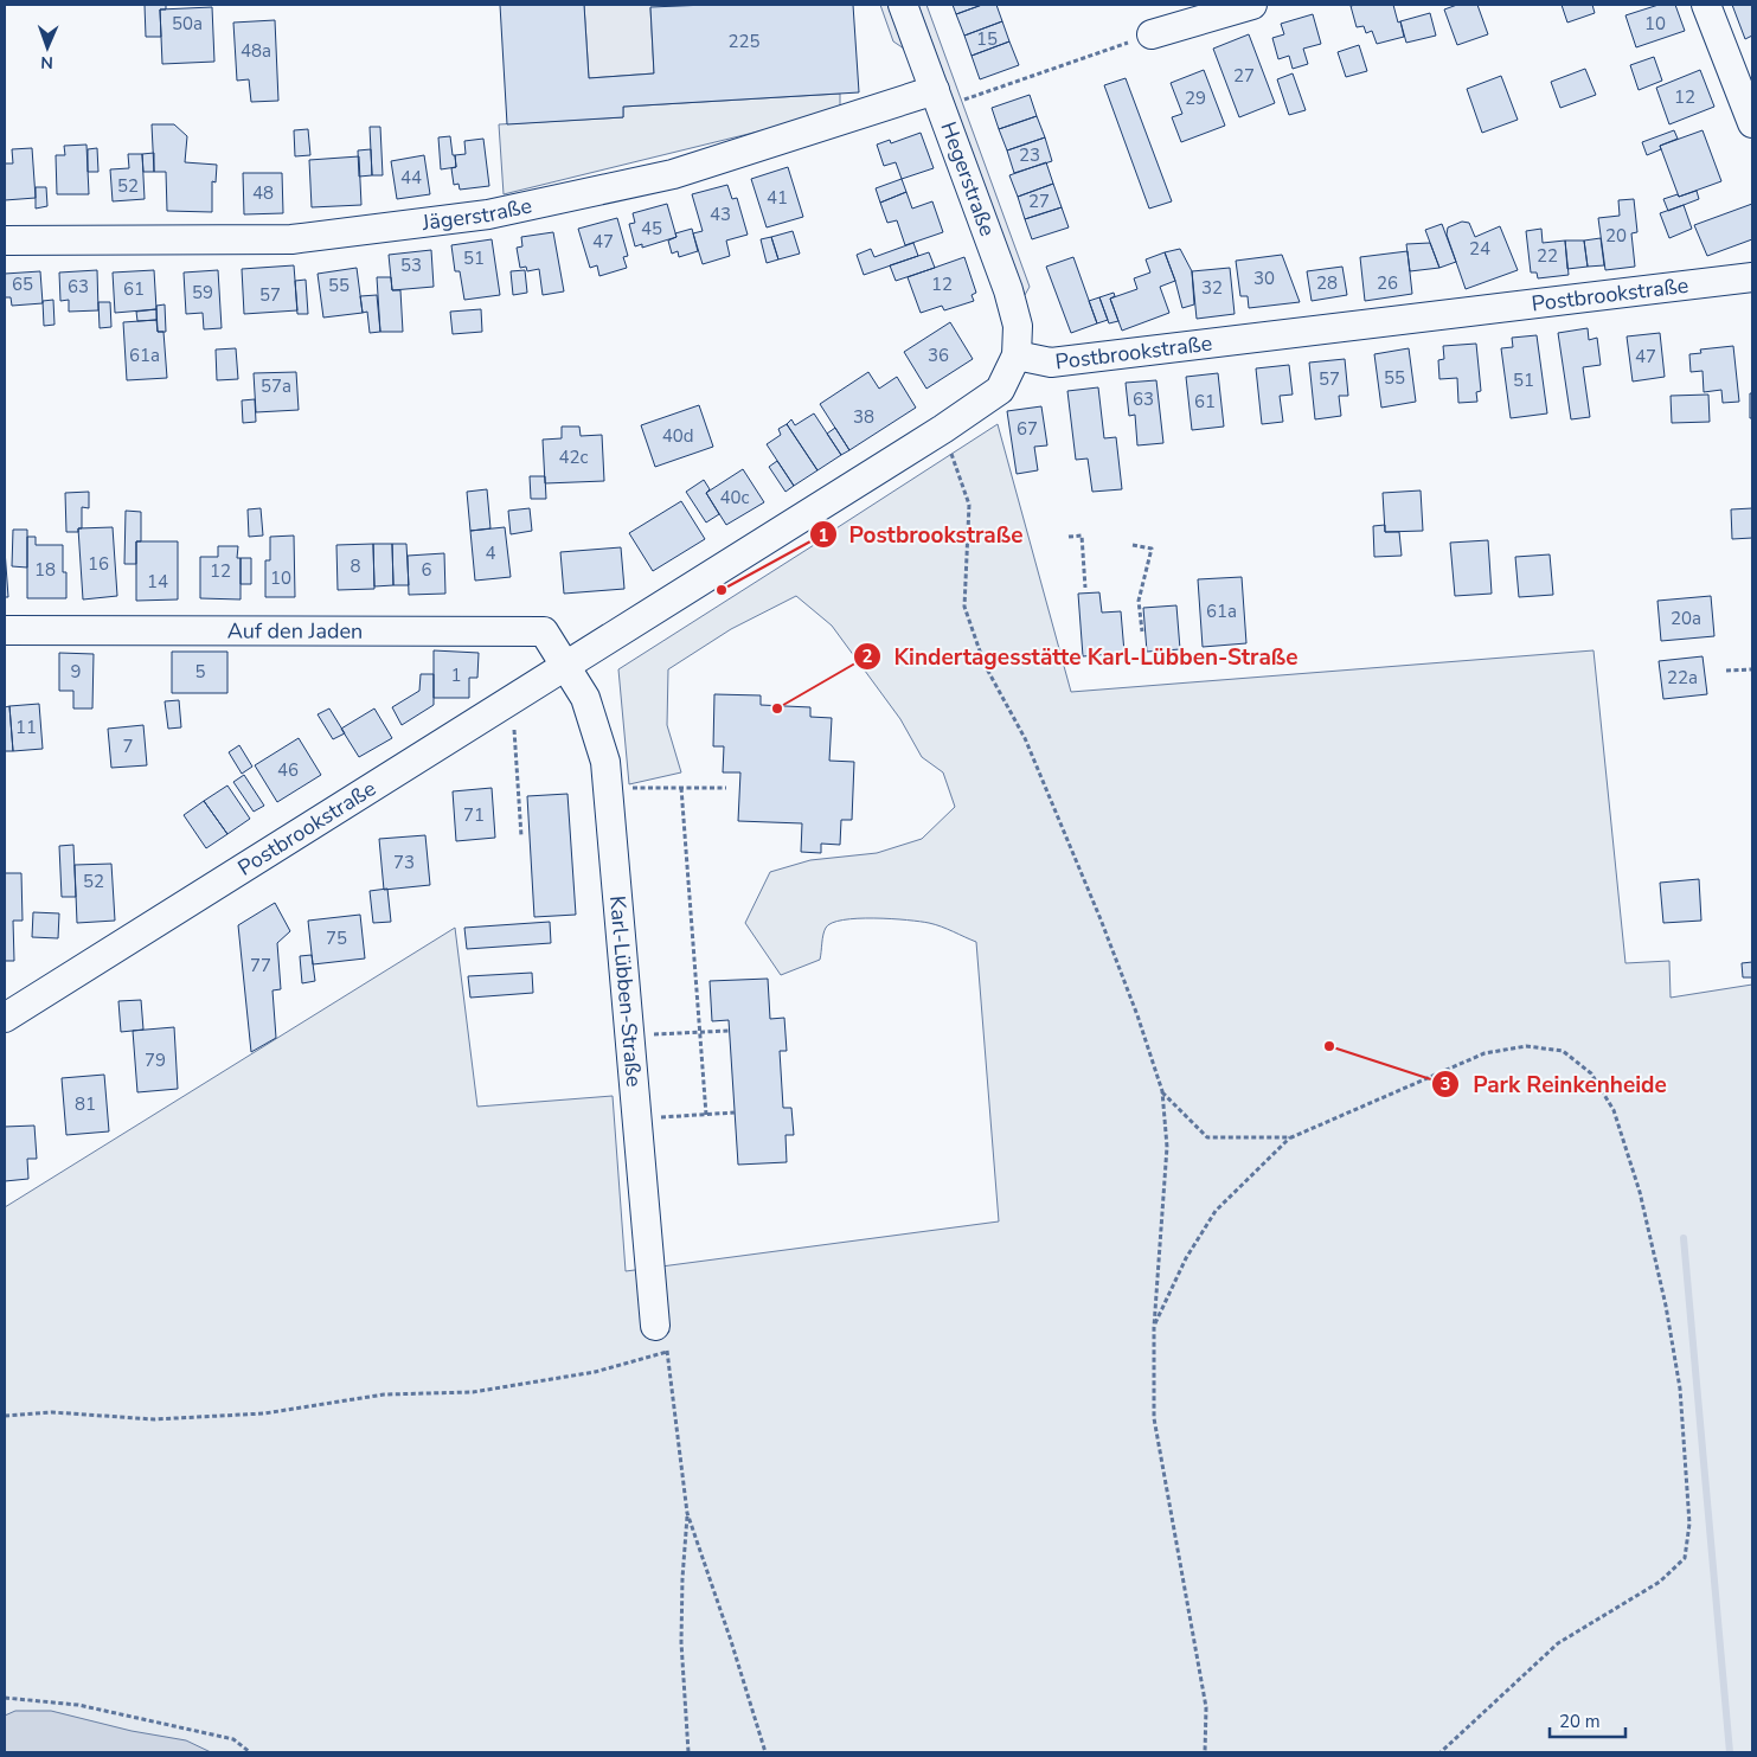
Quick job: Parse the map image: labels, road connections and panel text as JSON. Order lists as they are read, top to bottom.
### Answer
{
  "streets": {
    "street": [
      "Hegerstraße",
      "Jägerstraße",
      "Postbrookstraße",
      "Auf den Jaden",
      "Karl-Lübben-Straße"
    ]
  },
  "crossings": [
    ["Hegerstraße", "Jägerstraße"],
    ["Hegerstraße", "Postbrookstraße"],
    ["Postbrookstraße", "Auf den Jaden"],
    ["Postbrookstraße", "Karl-Lübben-Straße"],
    ["Auf den Jaden", "Karl-Lübben-Straße"]
  ],
  "places": ["Postbrookstraße", "Kindertagesstätte Karl-Lübben-Straße", "Park Reinkenheide"],
  "house_numbers": [
    "50a",
    "10",
    "15",
    "225",
    "48a",
    "27",
    "12",
    "29",
    "23",
    "44",
    "52",
    "48",
    "41",
    "27",
    "43",
    "45",
    "20",
    "47",
    "24",
    "22",
    "51",
    "53",
    "30",
    "28",
    "26",
    "65",
    "12",
    "55",
    "63",
    "32",
    "61",
    "59",
    "57",
    "61a",
    "36",
    "47",
    "55",
    "57",
    "51",
    "57a",
    "63",
    "61",
    "38",
    "67",
    "40d",
    "42c",
    "40c",
    "4",
    "16",
    "8",
    "18",
    "6",
    "12",
    "10",
    "14",
    "61a",
    "20a",
    "9",
    "5",
    "1",
    "22a",
    "11",
    "7",
    "46",
    "71",
    "73",
    "52",
    "75",
    "77",
    "79",
    "81"
  ],
  "scale_bar": "20 m",
  "north": "bottom"
}
